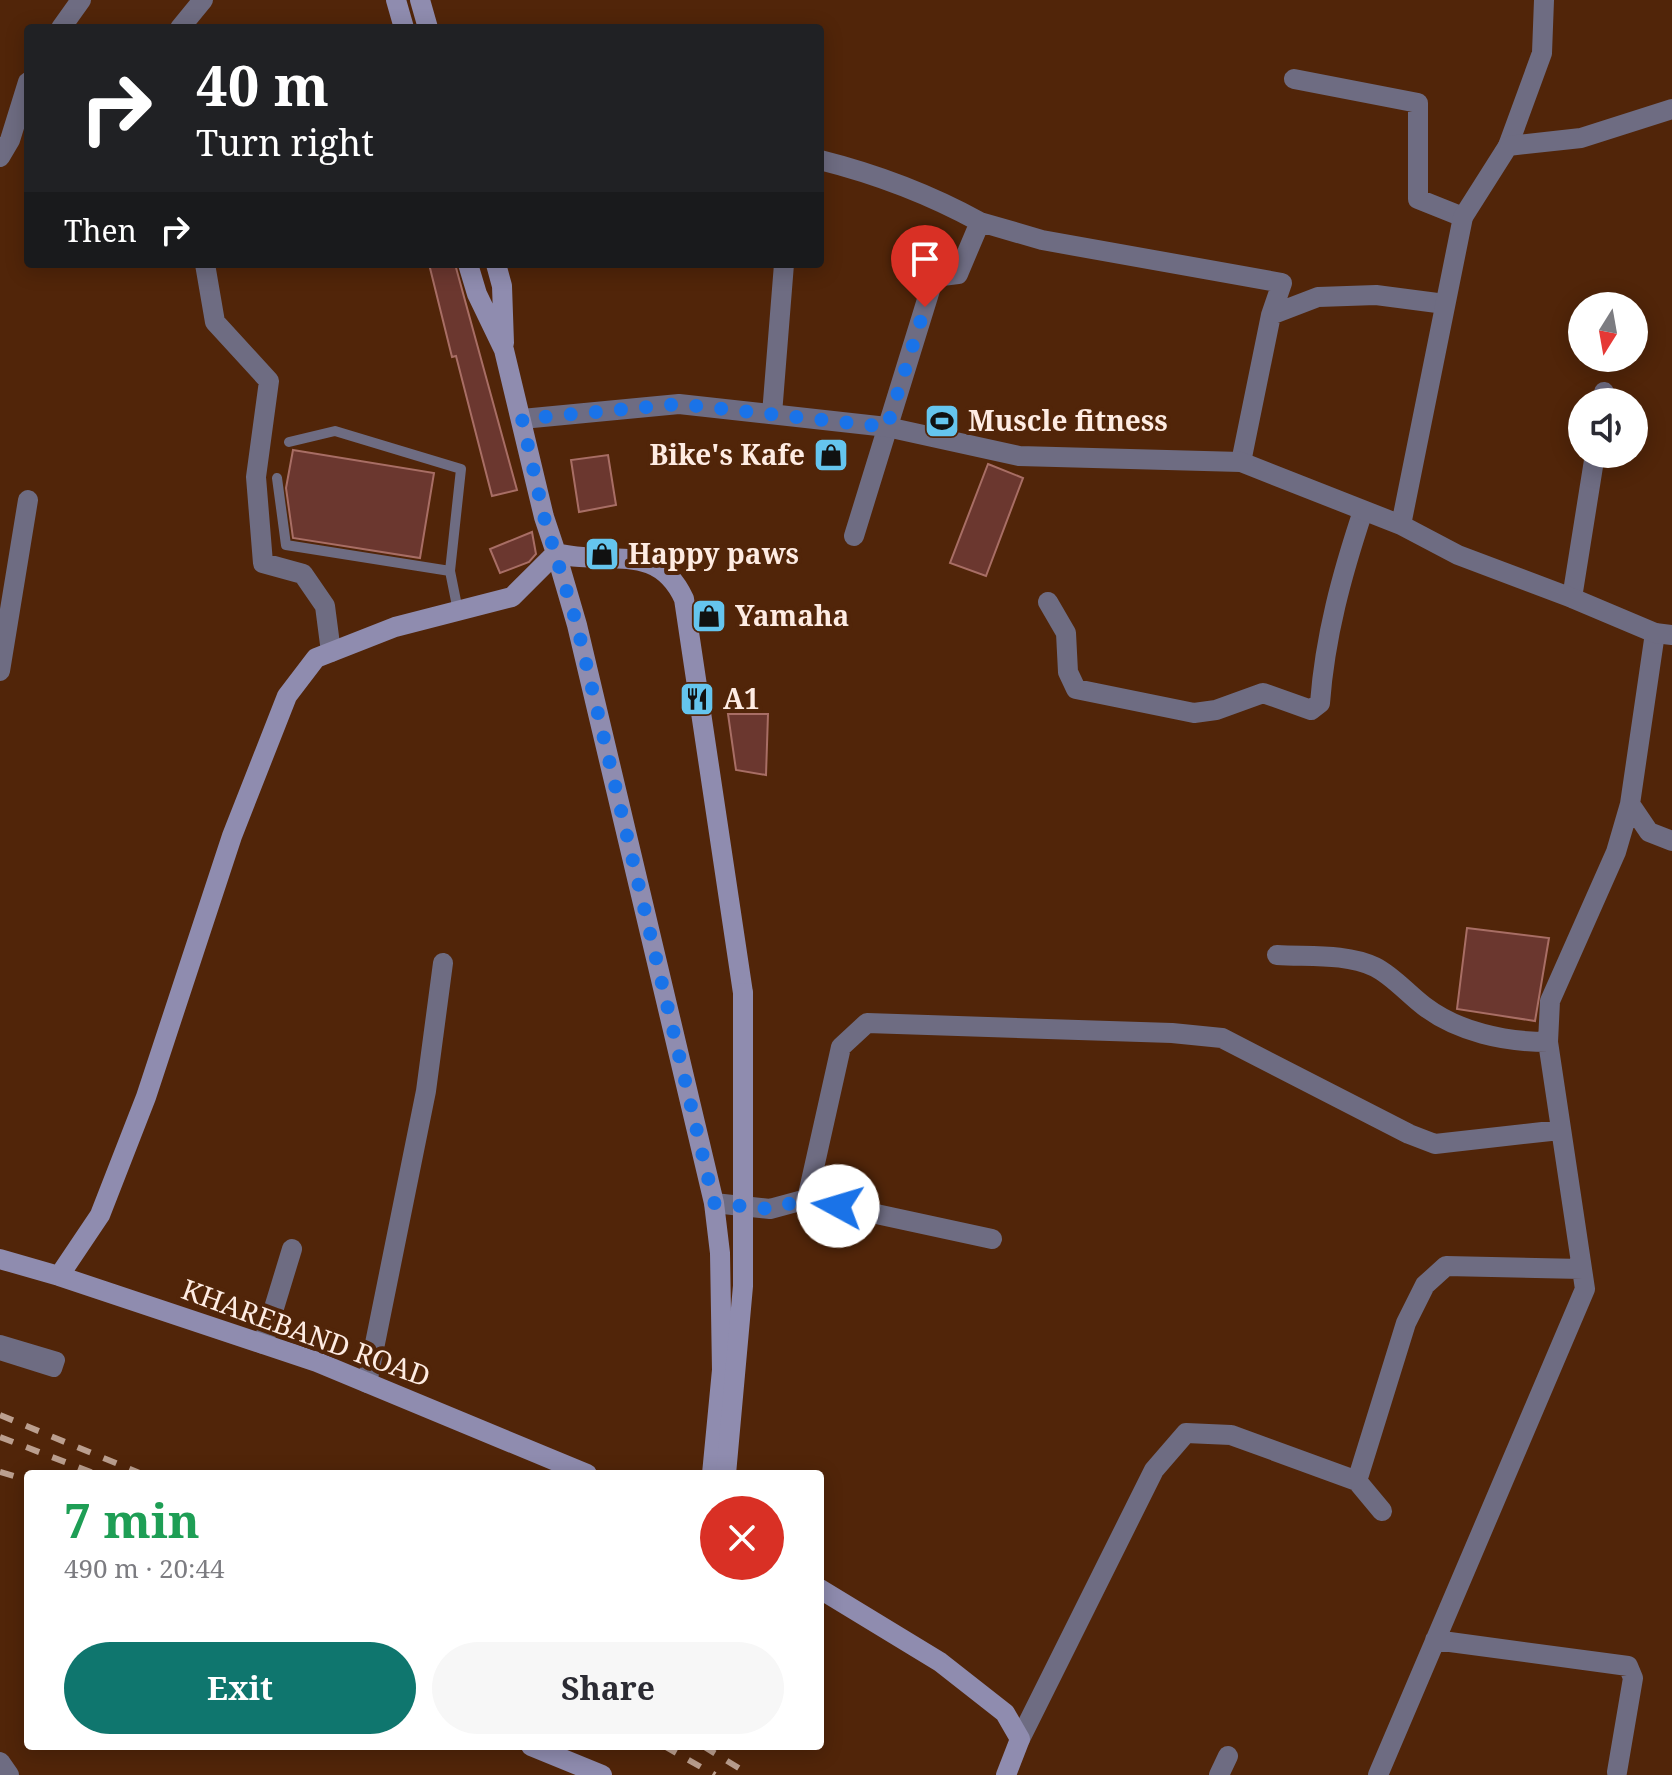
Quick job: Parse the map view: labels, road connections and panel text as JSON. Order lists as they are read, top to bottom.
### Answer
{
  "streets": {
    "main road": ["KHAREBAND ROAD"]
  },
  "places": {
    "sports": ["Muscle fitness"],
    "shop": ["Bike's Kafe", "Happy paws", "Yamaha"],
    "restaurant": ["A1"]
  },
  "north": "bottom",
  "page": {
    "turn": ["40 m", "Turn right"],
    "then": "Then",
    "heading": ["7 min", "490 m · 20:44"],
    "buttons": ["Exit", "Share"]
  }
}
